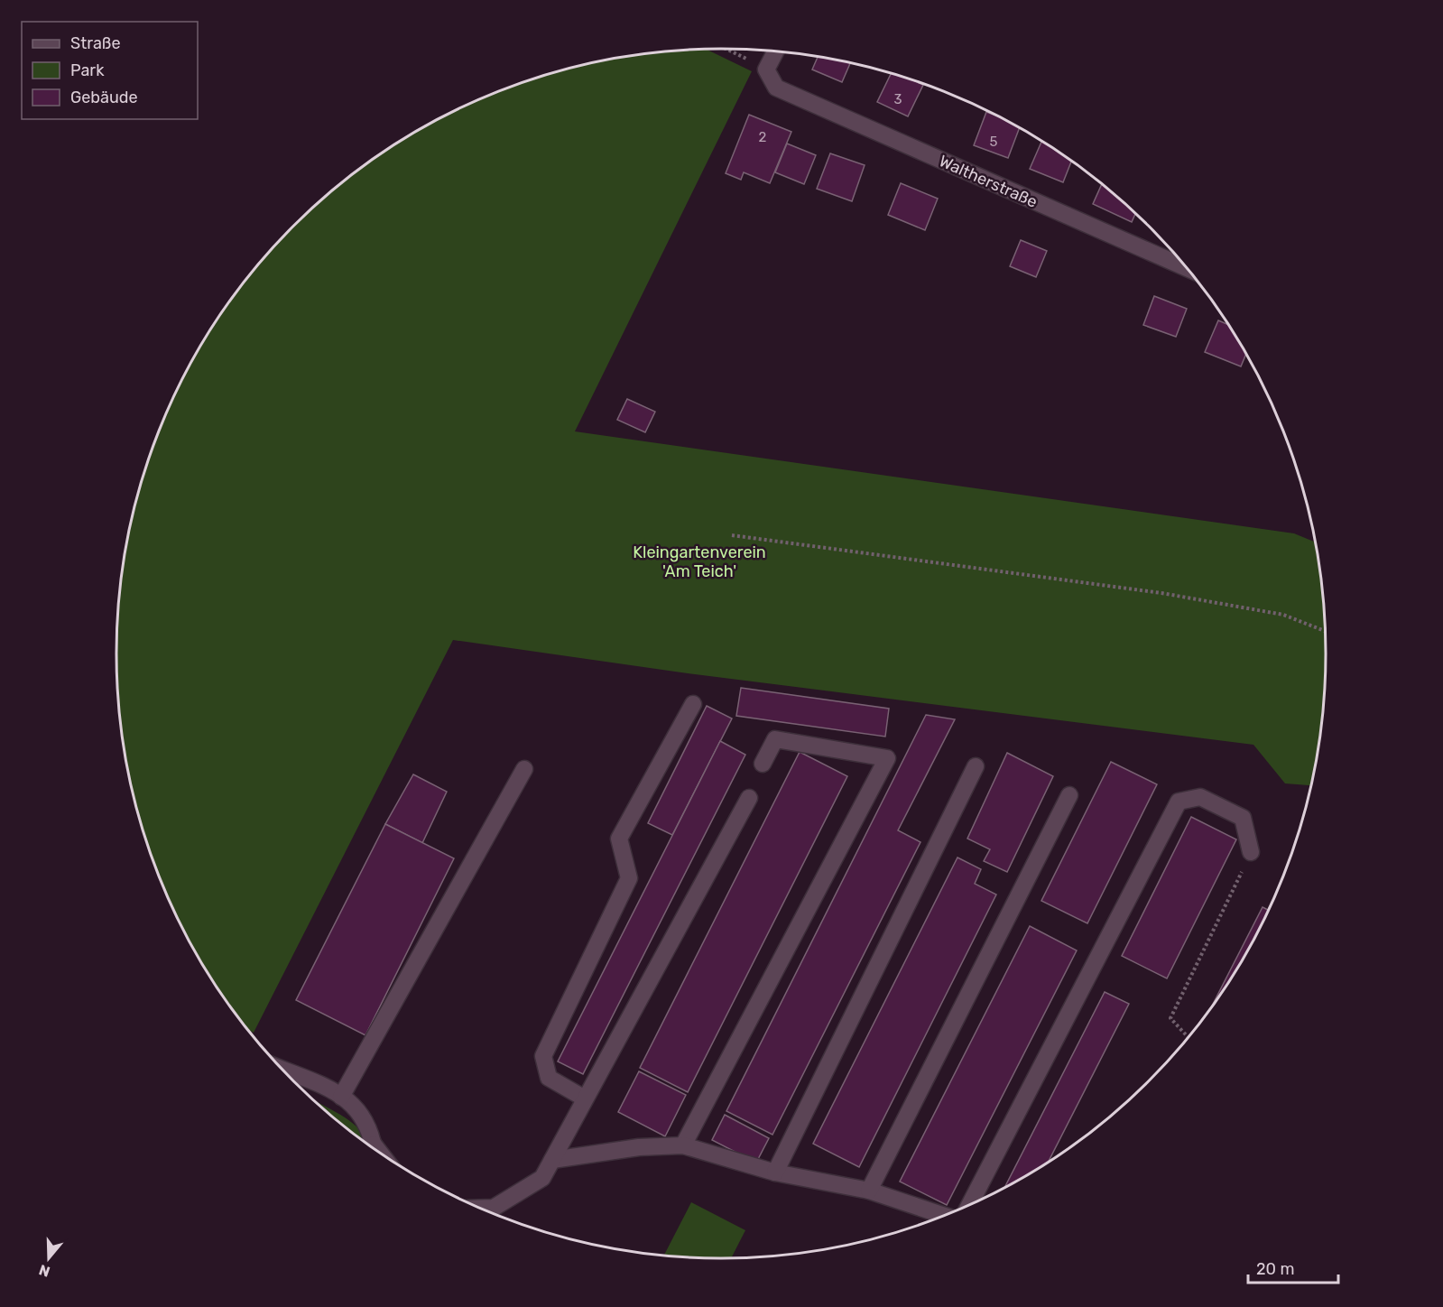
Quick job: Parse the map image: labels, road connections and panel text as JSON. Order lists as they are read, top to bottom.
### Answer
{
  "streets": {
    "street": ["Waltherstraße"]
  },
  "parks": ["Kleingartenverein 'Am Teich'"],
  "house_numbers": ["3", "2", "5"],
  "legend": ["Straße", "Park", "Gebäude"],
  "scale_bar": "20 m",
  "north": "bottom"
}
